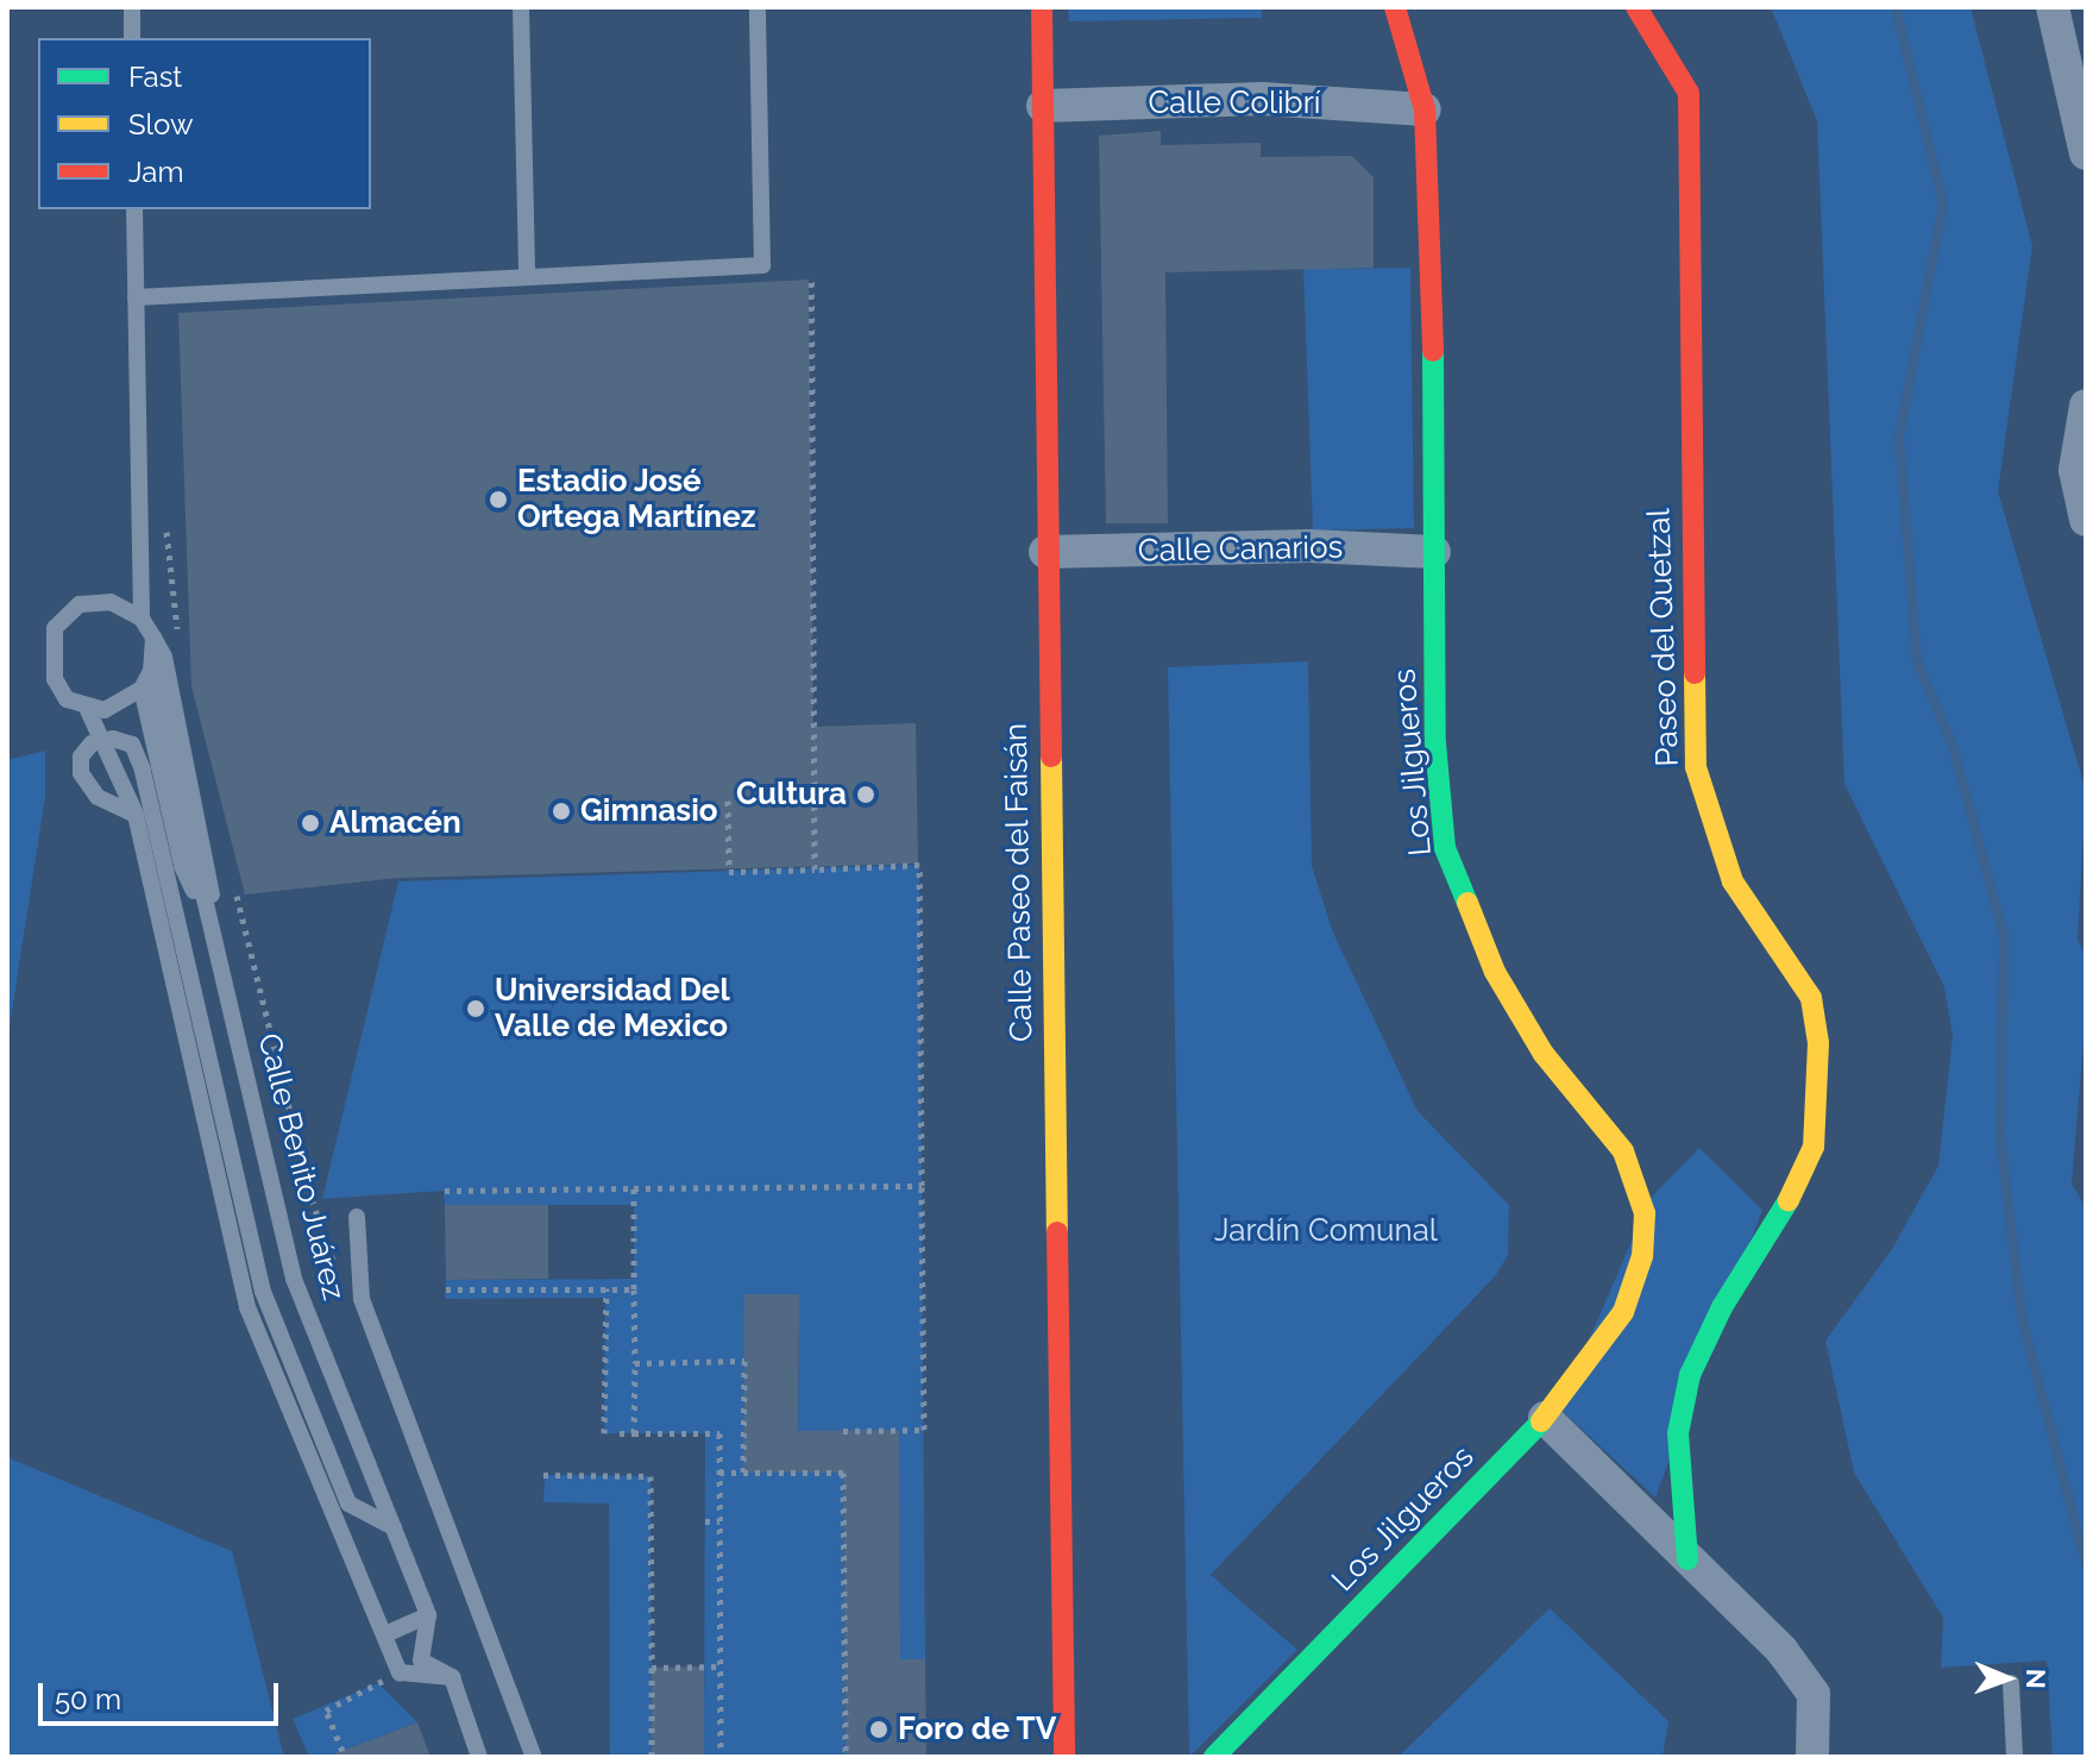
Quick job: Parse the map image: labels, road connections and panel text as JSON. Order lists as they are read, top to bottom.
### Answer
{
  "streets": {
    "street": [
      "Calle Colibrí",
      "Calle Canarios",
      "Paseo del Quetzal",
      "Los Jilgueros",
      "Calle Paseo del Faisán"
    ],
    "lane": ["Calle Benito Juárez"]
  },
  "crossings": [
    ["Calle Colibrí", "Los Jilgueros"],
    ["Calle Colibrí", "Calle Paseo del Faisán"],
    ["Calle Canarios", "Los Jilgueros"],
    ["Calle Canarios", "Calle Paseo del Faisán"]
  ],
  "parks": ["Jardín Comunal"],
  "places": [
    "Estadio José Ortega Martínez",
    "Cultura",
    "Gimnasio",
    "Almacén",
    "Universidad Del Valle de Mexico",
    "Foro de TV"
  ],
  "legend": ["Fast", "Slow", "Jam"],
  "scale_bar": "50 m",
  "north": "right"
}
